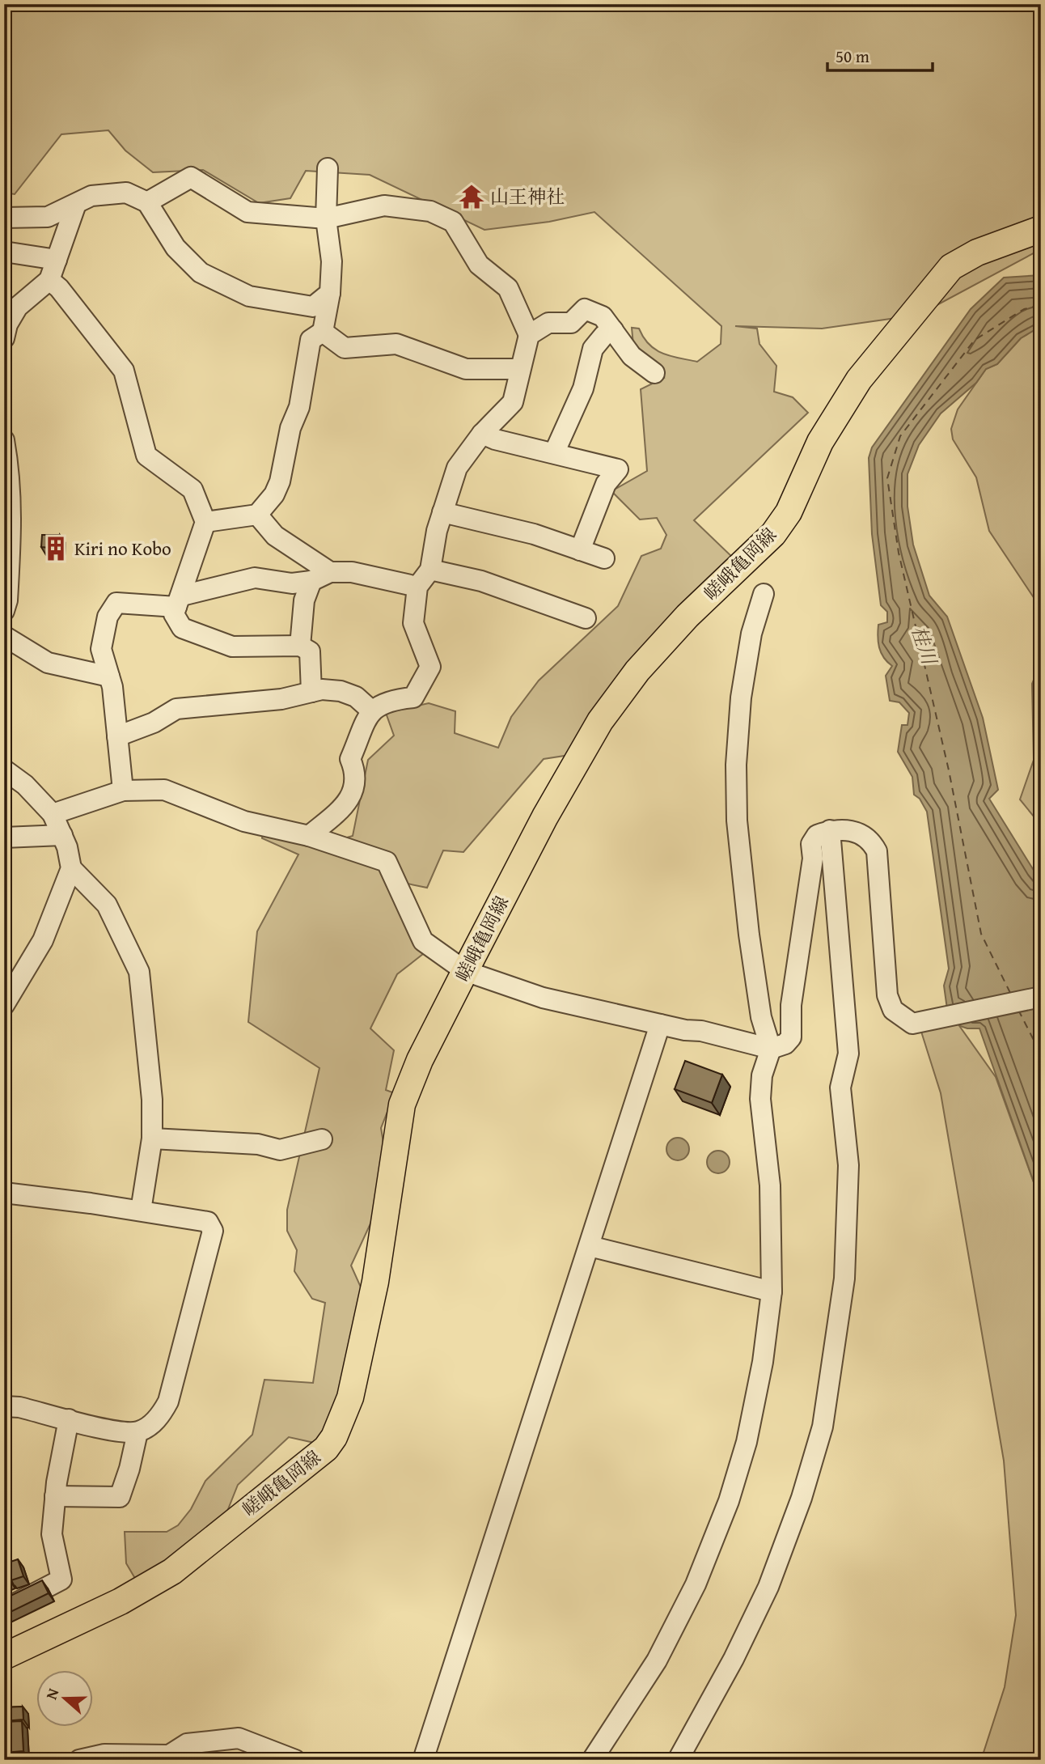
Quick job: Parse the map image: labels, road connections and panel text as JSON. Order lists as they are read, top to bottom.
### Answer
{
  "streets": {
    "main road": ["嵯峨亀岡線"]
  },
  "water": ["桂川"],
  "places": {
    "temple": ["山王神社"],
    "building": ["Kiri no Kobo"]
  },
  "scale_bar": "50 m",
  "north": "left"
}
